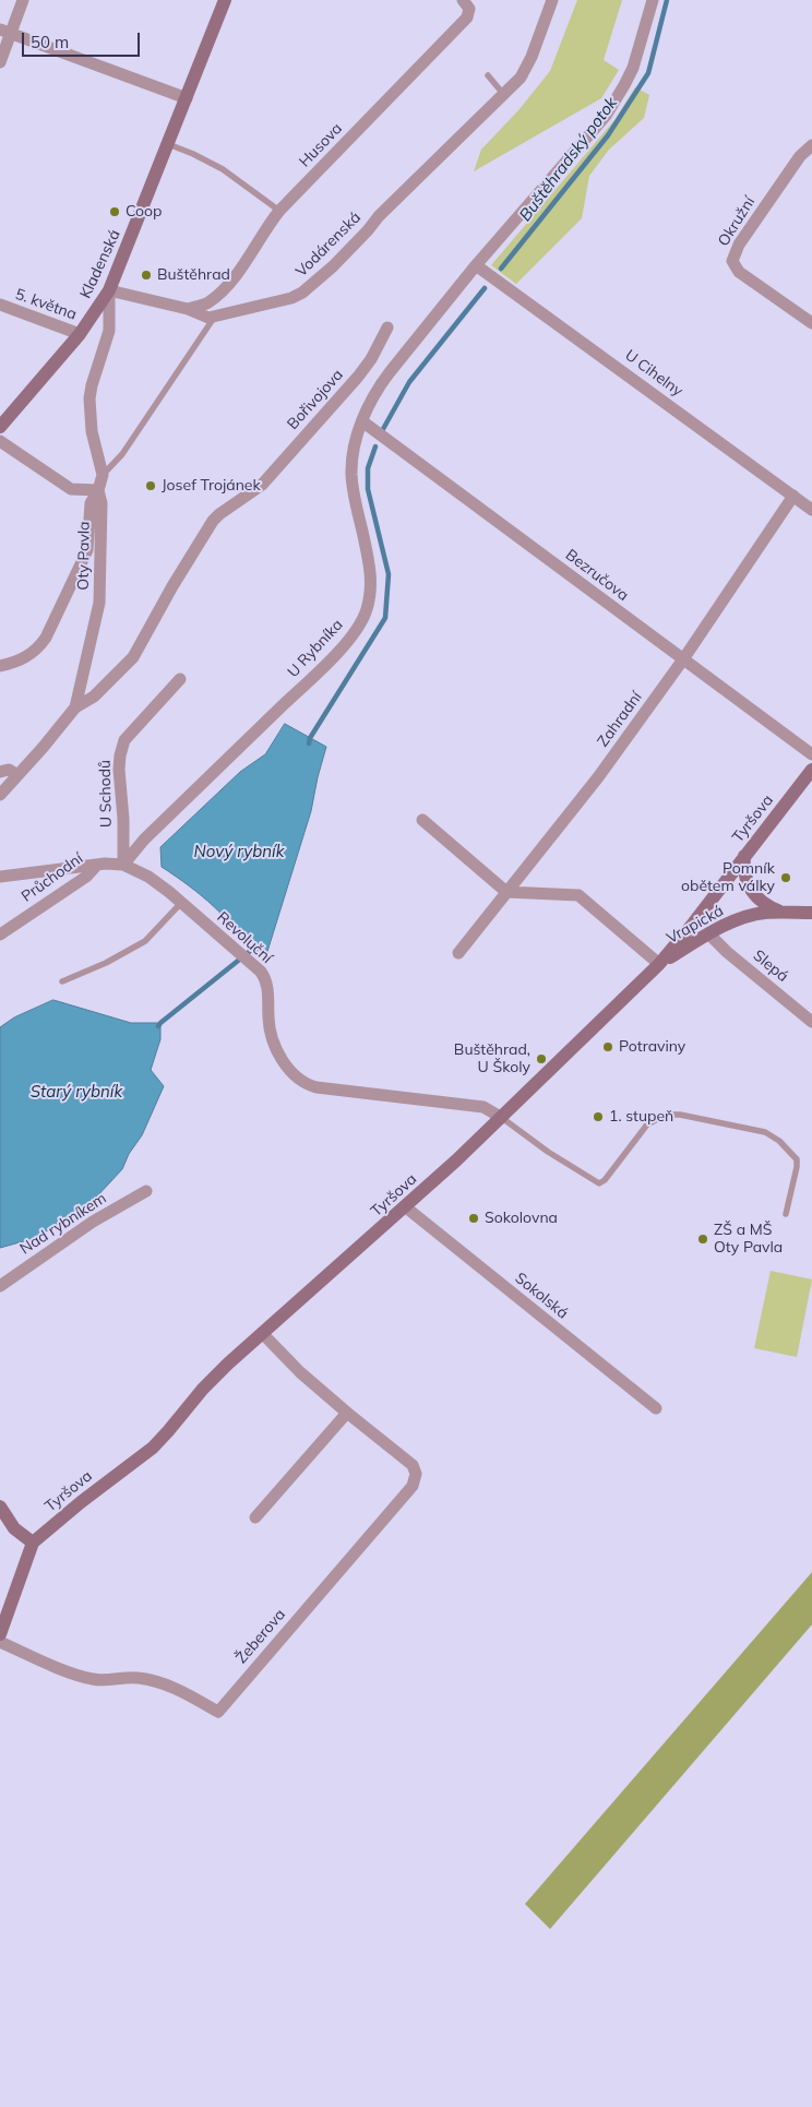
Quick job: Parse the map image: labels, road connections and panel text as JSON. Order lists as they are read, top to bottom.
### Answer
{
  "streets": {
    "street": [
      "Husova",
      "Okružní",
      "Vodárenská",
      "Kladenská",
      "5. května",
      "U Cihelny",
      "Bořivojova",
      "Oty Pavla",
      "Bezručova",
      "U Rybníka",
      "Zahradní",
      "U Schodů",
      "Tyršova",
      "Průchodní",
      "Vrapická",
      "Revoluční",
      "Slepá",
      "Nad rybníkem",
      "Sokolská",
      "Žeberova"
    ]
  },
  "crossings": [
    ["Kladenská", "5. května"],
    ["Kladenská", "Oty Pavla"],
    ["U Cihelny", "Zahradní"],
    ["Bořivojova", "Oty Pavla"],
    ["Bořivojova", "U Rybníka"],
    ["Bezručova", "U Rybníka"],
    ["Bezručova", "Zahradní"],
    ["U Rybníka", "U Schodů"],
    ["U Rybníka", "Revoluční"],
    ["U Schodů", "Revoluční"],
    ["Tyršova", "Vrapická"],
    ["Tyršova", "Revoluční"],
    ["Tyršova", "Sokolská"],
    ["Tyršova", "Žeberova"],
    ["Průchodní", "Revoluční"],
    ["Vrapická", "Slepá"]
  ],
  "water": ["Buštěhradský potok", "Nový rybník", "Starý rybník"],
  "places": [
    "Coop",
    "Buštěhrad",
    "Josef Trojánek",
    "Pomník obětem války",
    "Potraviny",
    "Buštěhrad, U Školy",
    "1. stupeň",
    "Sokolovna",
    "ZŠ a MŠ Oty Pavla"
  ],
  "scale_bar": "50 m"
}
